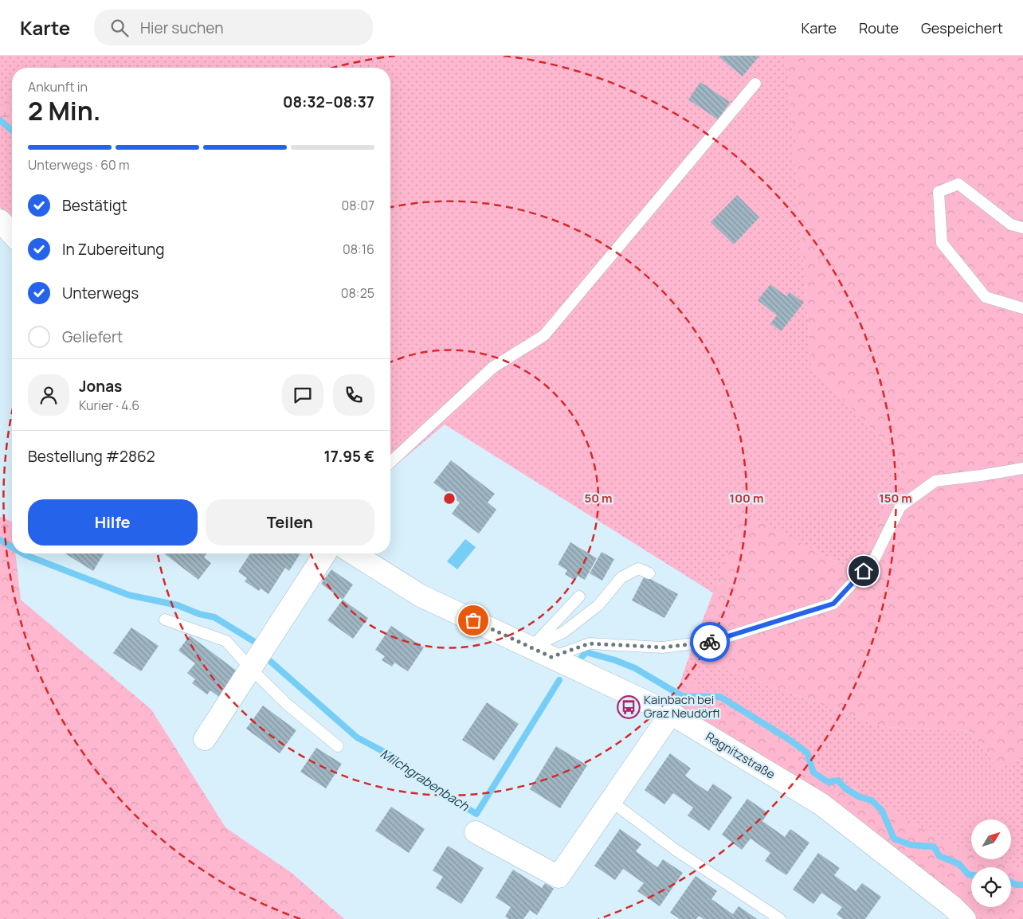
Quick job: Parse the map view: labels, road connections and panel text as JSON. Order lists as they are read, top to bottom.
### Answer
{
  "streets": {
    "main road": ["Ragnitzstraße"]
  },
  "water": ["Milchgrabenbach"],
  "places": {
    "bus stop": ["Kainbach bei Graz Neudörfl"]
  },
  "north": "top right",
  "page": {
    "header": "Karte",
    "search": "Hier suchen",
    "nav": ["Karte", "Route", "Gespeichert"],
    "heading": ["2 Min.", "Ankunft in", "08:32–08:37"],
    "panel": [
      "Jonas",
      "Kurier · 4.6",
      "Bestellung #2862",
      "17.95 €"
    ],
    "bar": "Unterwegs · 60 m",
    "list": [
      ["Bestätigt", "08:07"],
      ["In Zubereitung", "08:16"],
      ["Unterwegs", "08:25"],
      "Geliefert"
    ],
    "buttons": ["Hilfe", "Teilen"]
  },
  "rings": ["50 m", "100 m", "150 m"]
}
